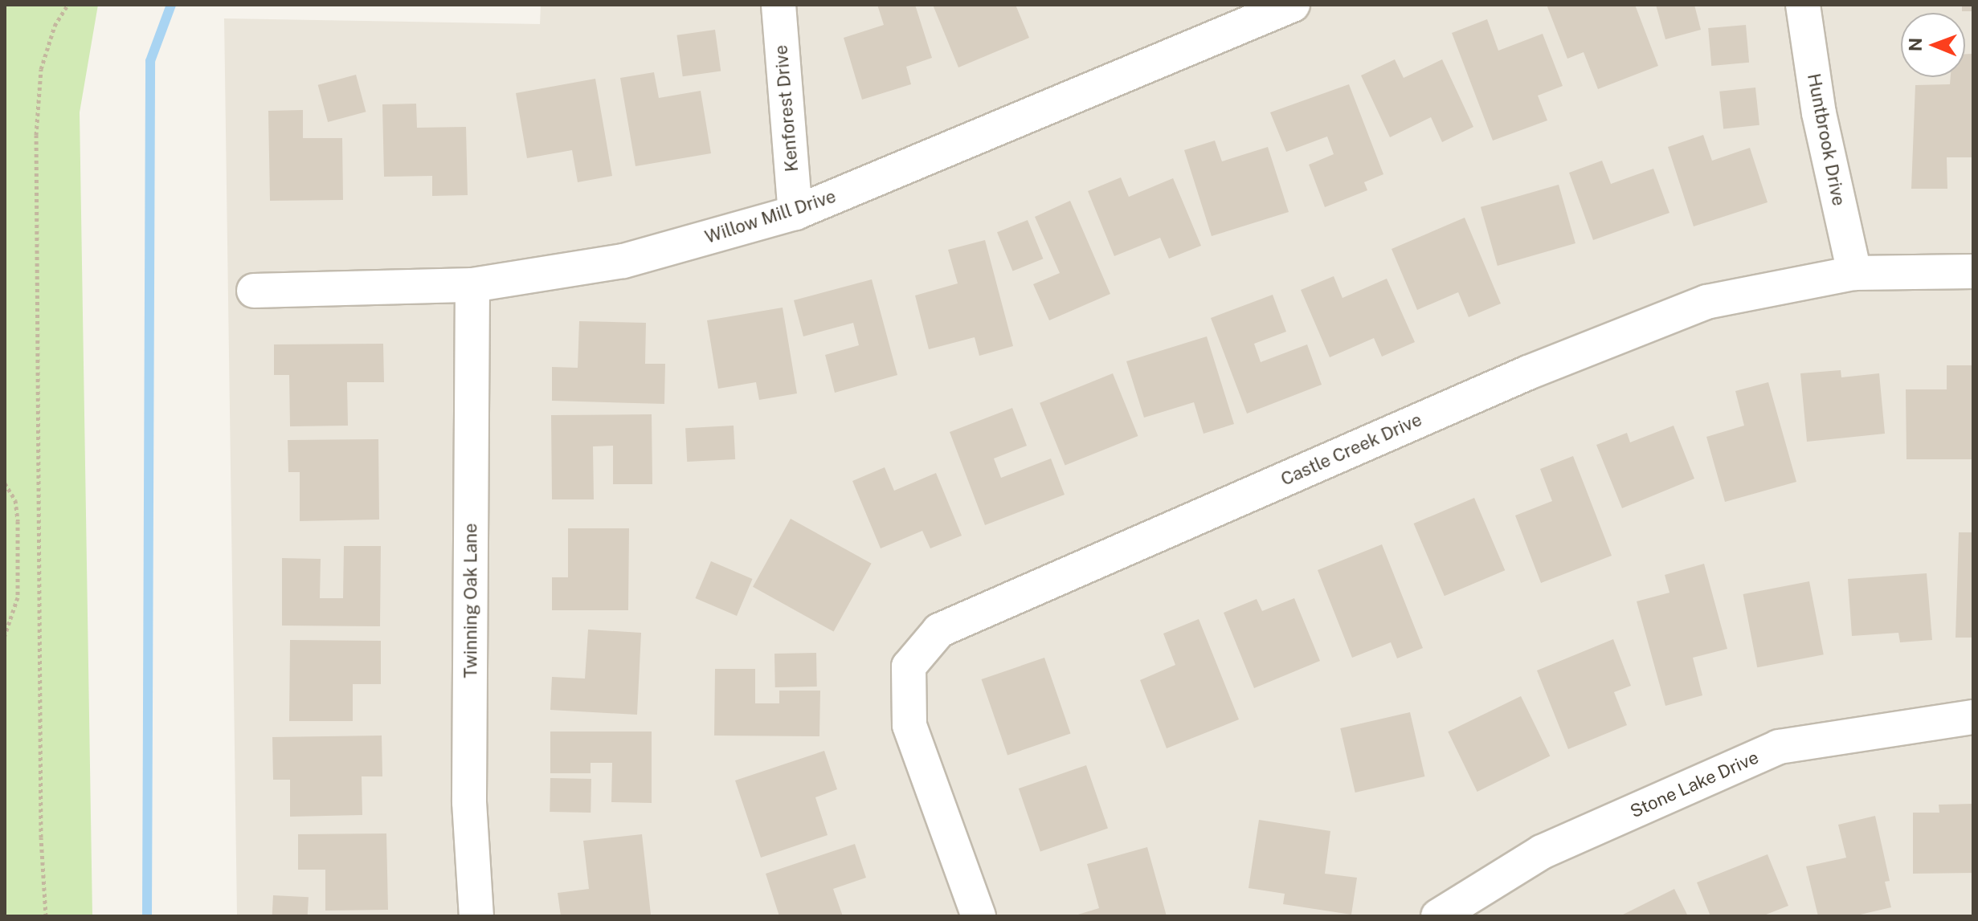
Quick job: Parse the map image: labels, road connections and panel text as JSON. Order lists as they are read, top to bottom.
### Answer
{
  "streets": {
    "street": [
      "Kenforest Drive",
      "Huntbrook Drive",
      "Willow Mill Drive",
      "Castle Creek Drive",
      "Twinning Oak Lane",
      "Stone Lake Drive"
    ]
  },
  "crossings": [
    ["Kenforest Drive", "Willow Mill Drive"],
    ["Huntbrook Drive", "Castle Creek Drive"],
    ["Willow Mill Drive", "Twinning Oak Lane"]
  ],
  "north": "left"
}
